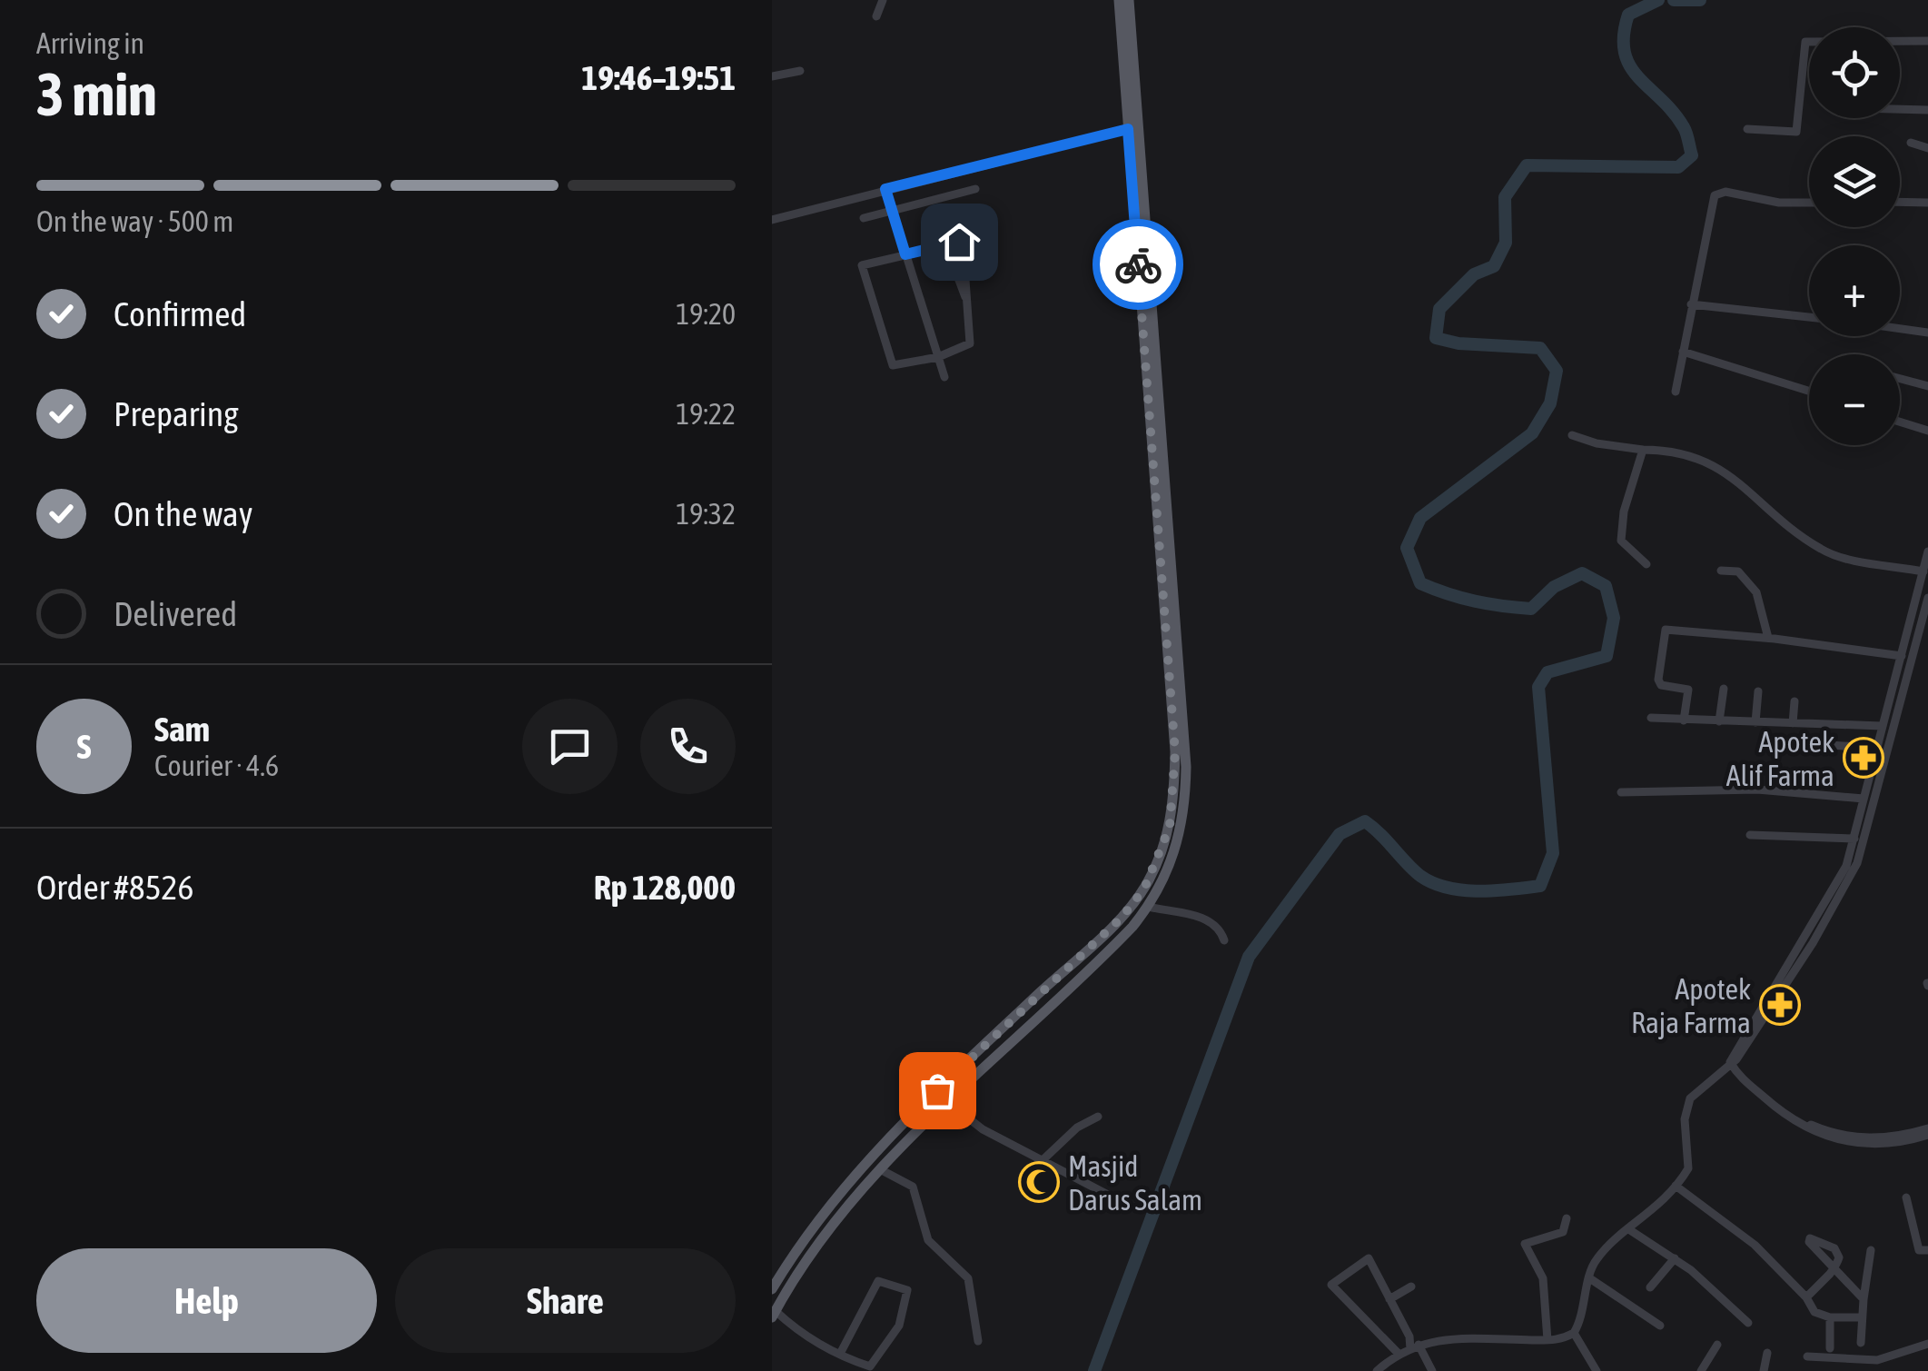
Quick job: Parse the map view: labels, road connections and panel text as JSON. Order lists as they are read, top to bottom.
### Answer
{
  "places": {
    "pharmacy": ["Apotek Alif Farma", "Apotek Raja Farma"],
    "mosque": ["Masjid Darus Salam"]
  },
  "page": {
    "heading": ["3 min", "Arriving in", "19:46–19:51"],
    "panel": [
      "Sam",
      "Courier · 4.6",
      "Order #8526",
      "Rp 128,000"
    ],
    "map_buttons": ["+", "−"],
    "bar": "On the way · 500 m",
    "list": [
      ["Confirmed", "19:20"],
      ["Preparing", "19:22"],
      ["On the way", "19:32"],
      "Delivered"
    ],
    "round": "S",
    "buttons": ["Help", "Share"]
  }
}
